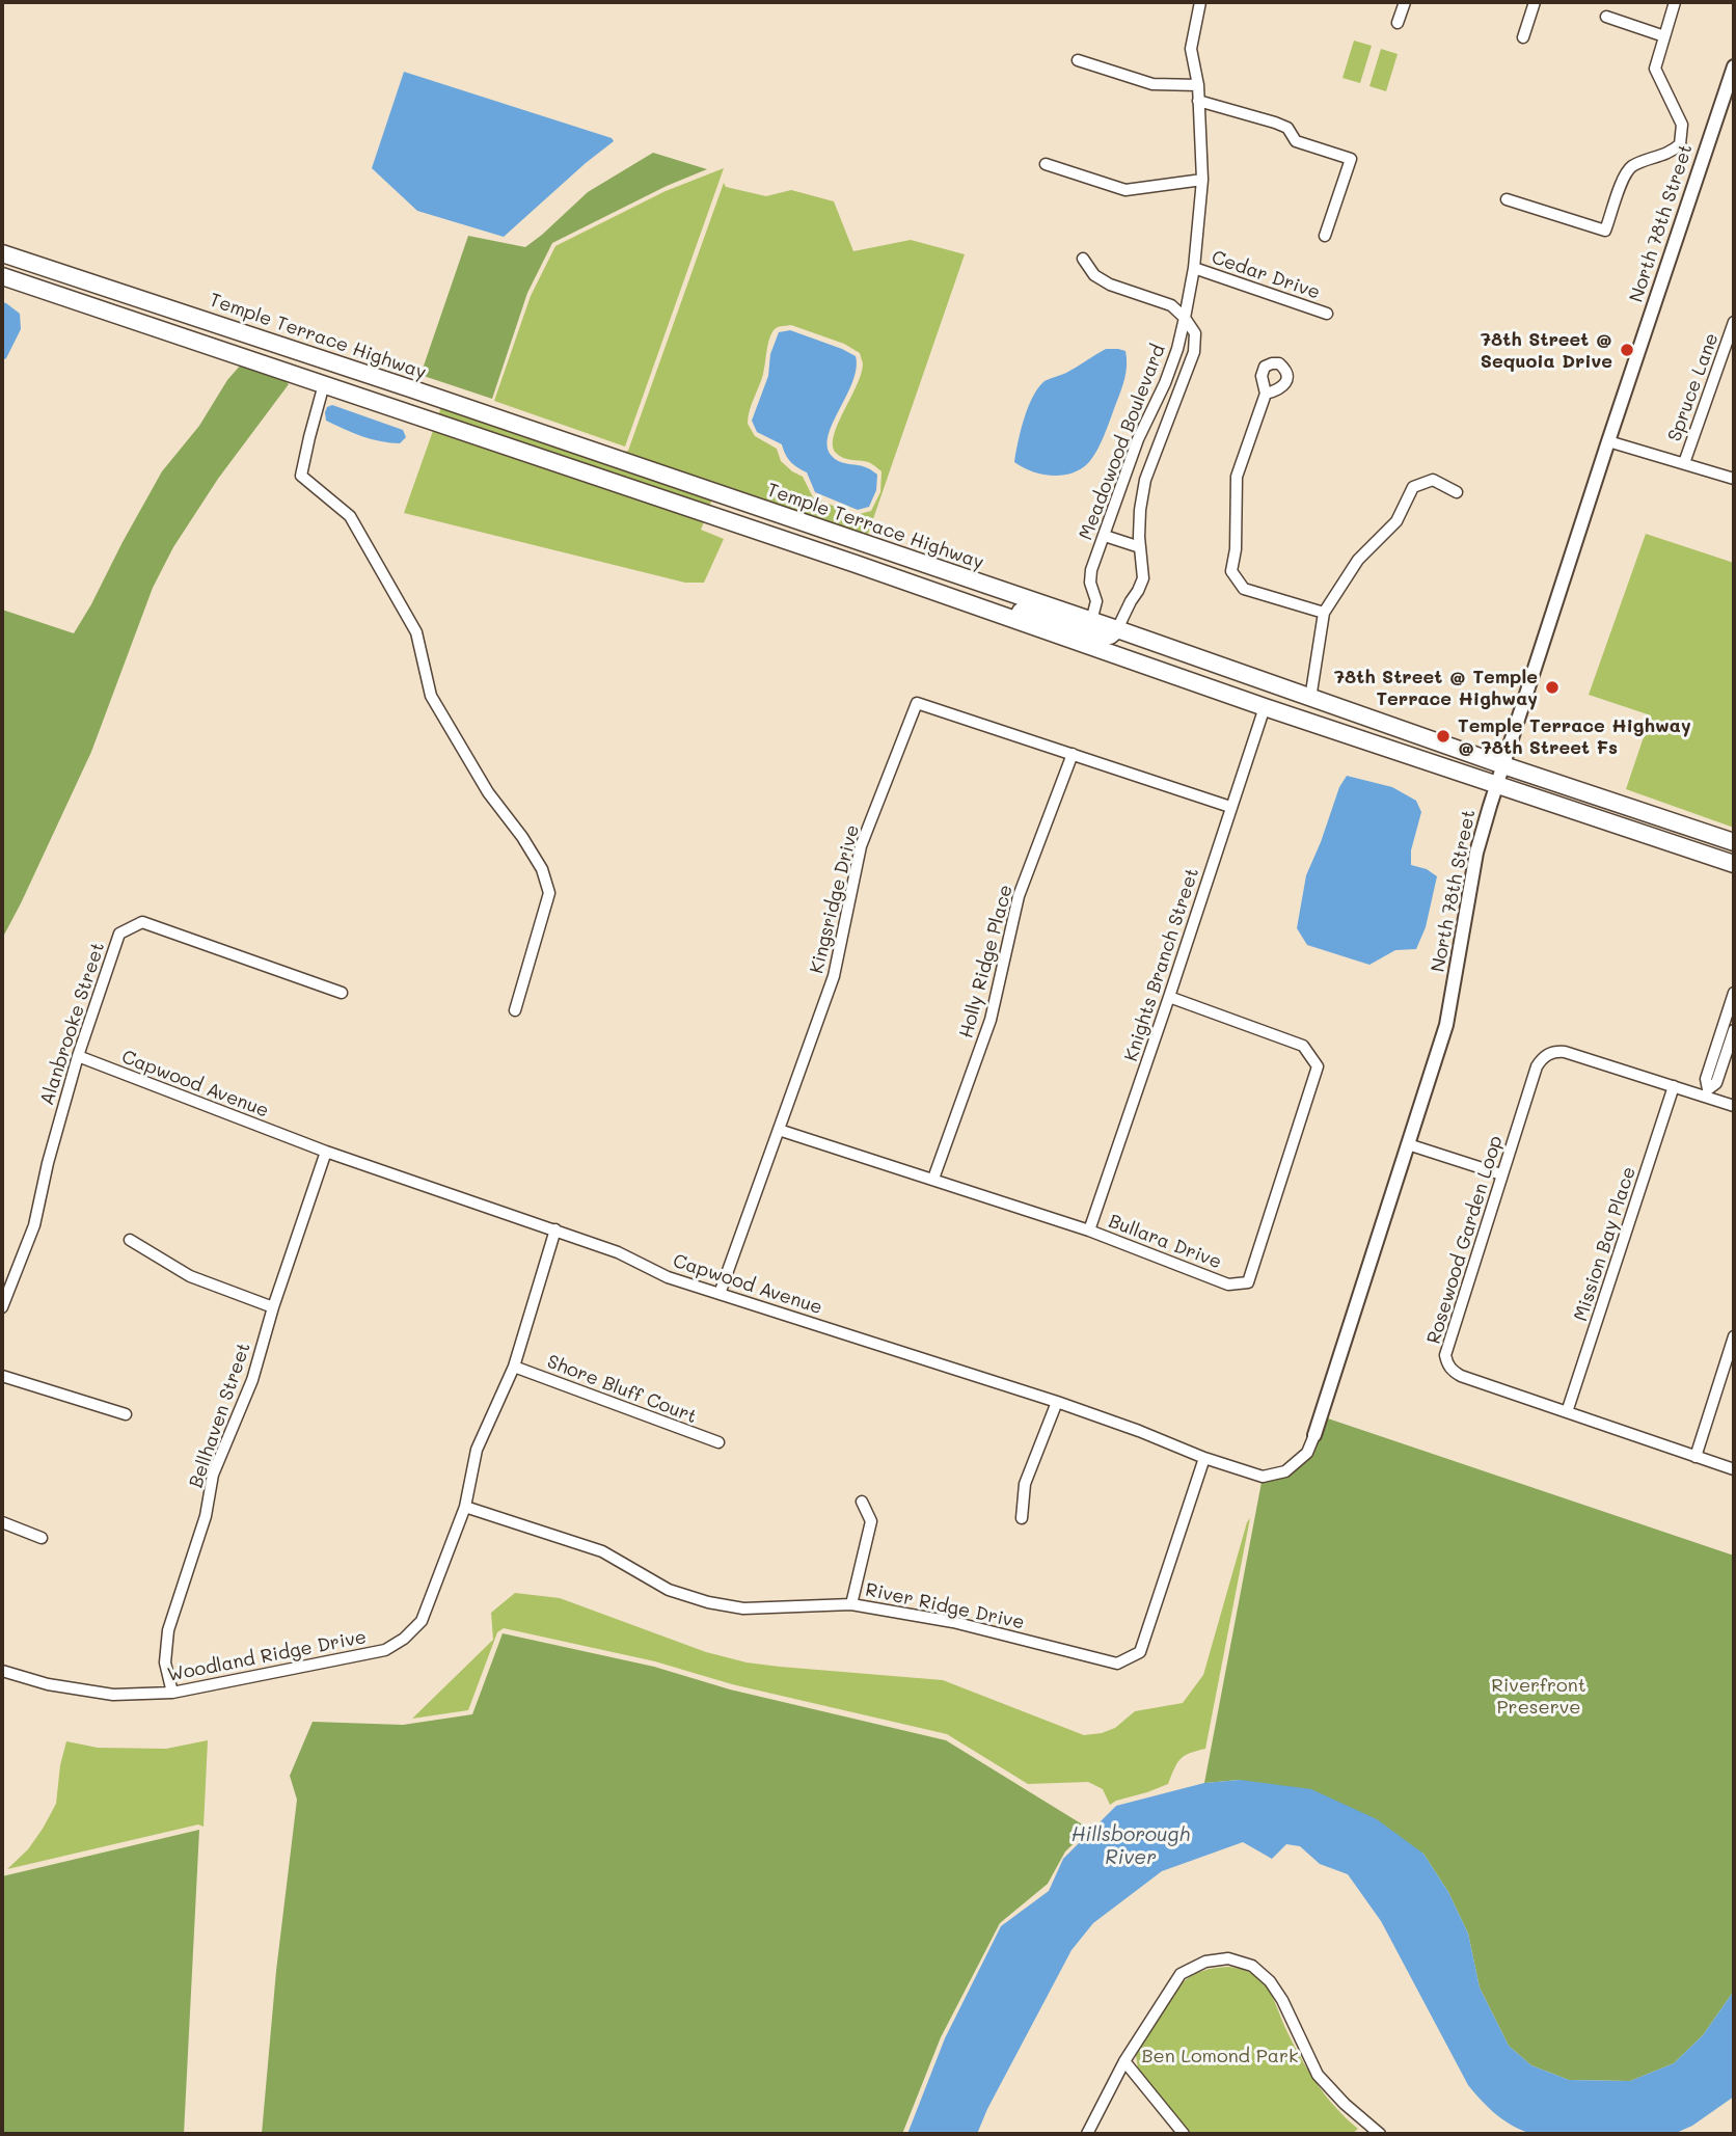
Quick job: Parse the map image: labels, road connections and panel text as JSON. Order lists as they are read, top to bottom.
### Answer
{
  "streets": {
    "main road": ["Temple Terrace Highway"],
    "street": [
      "North 78th Street",
      "Cedar Drive",
      "Spruce Lane",
      "Meadowood Boulevard",
      "Kingsridge Drive",
      "Holly Ridge Place",
      "Knights Branch Street",
      "Alanbrooke Street",
      "Capwood Avenue",
      "Rosewood Garden Loop",
      "Bullara Drive",
      "Mission Bay Place",
      "Shore Bluff Court",
      "Bellhaven Street",
      "River Ridge Drive",
      "Woodland Ridge Drive"
    ]
  },
  "crossings": [
    ["North 78th Street", "Temple Terrace Highway"],
    ["North 78th Street", "Capwood Avenue"],
    ["Cedar Drive", "Meadowood Boulevard"],
    ["Temple Terrace Highway", "Meadowood Boulevard"],
    ["Kingsridge Drive", "Holly Ridge Place"],
    ["Kingsridge Drive", "Knights Branch Street"],
    ["Kingsridge Drive", "Capwood Avenue"],
    ["Kingsridge Drive", "Bullara Drive"],
    ["Holly Ridge Place", "Bullara Drive"],
    ["Knights Branch Street", "Bullara Drive"],
    ["Alanbrooke Street", "Capwood Avenue"],
    ["Capwood Avenue", "Bellhaven Street"],
    ["Capwood Avenue", "River Ridge Drive"],
    ["Capwood Avenue", "Woodland Ridge Drive"],
    ["Rosewood Garden Loop", "Mission Bay Place"],
    ["Shore Bluff Court", "Woodland Ridge Drive"],
    ["Bellhaven Street", "Woodland Ridge Drive"],
    ["River Ridge Drive", "Woodland Ridge Drive"]
  ],
  "water": ["Hillsborough River"],
  "parks": ["Riverfront Preserve", "Ben Lomond Park"],
  "places": ["78th Street @ Sequoia Drive", "78th Street @ Temple Terrace Highway", "Temple Terrace Highway @ 78th Street Fs"]
}
